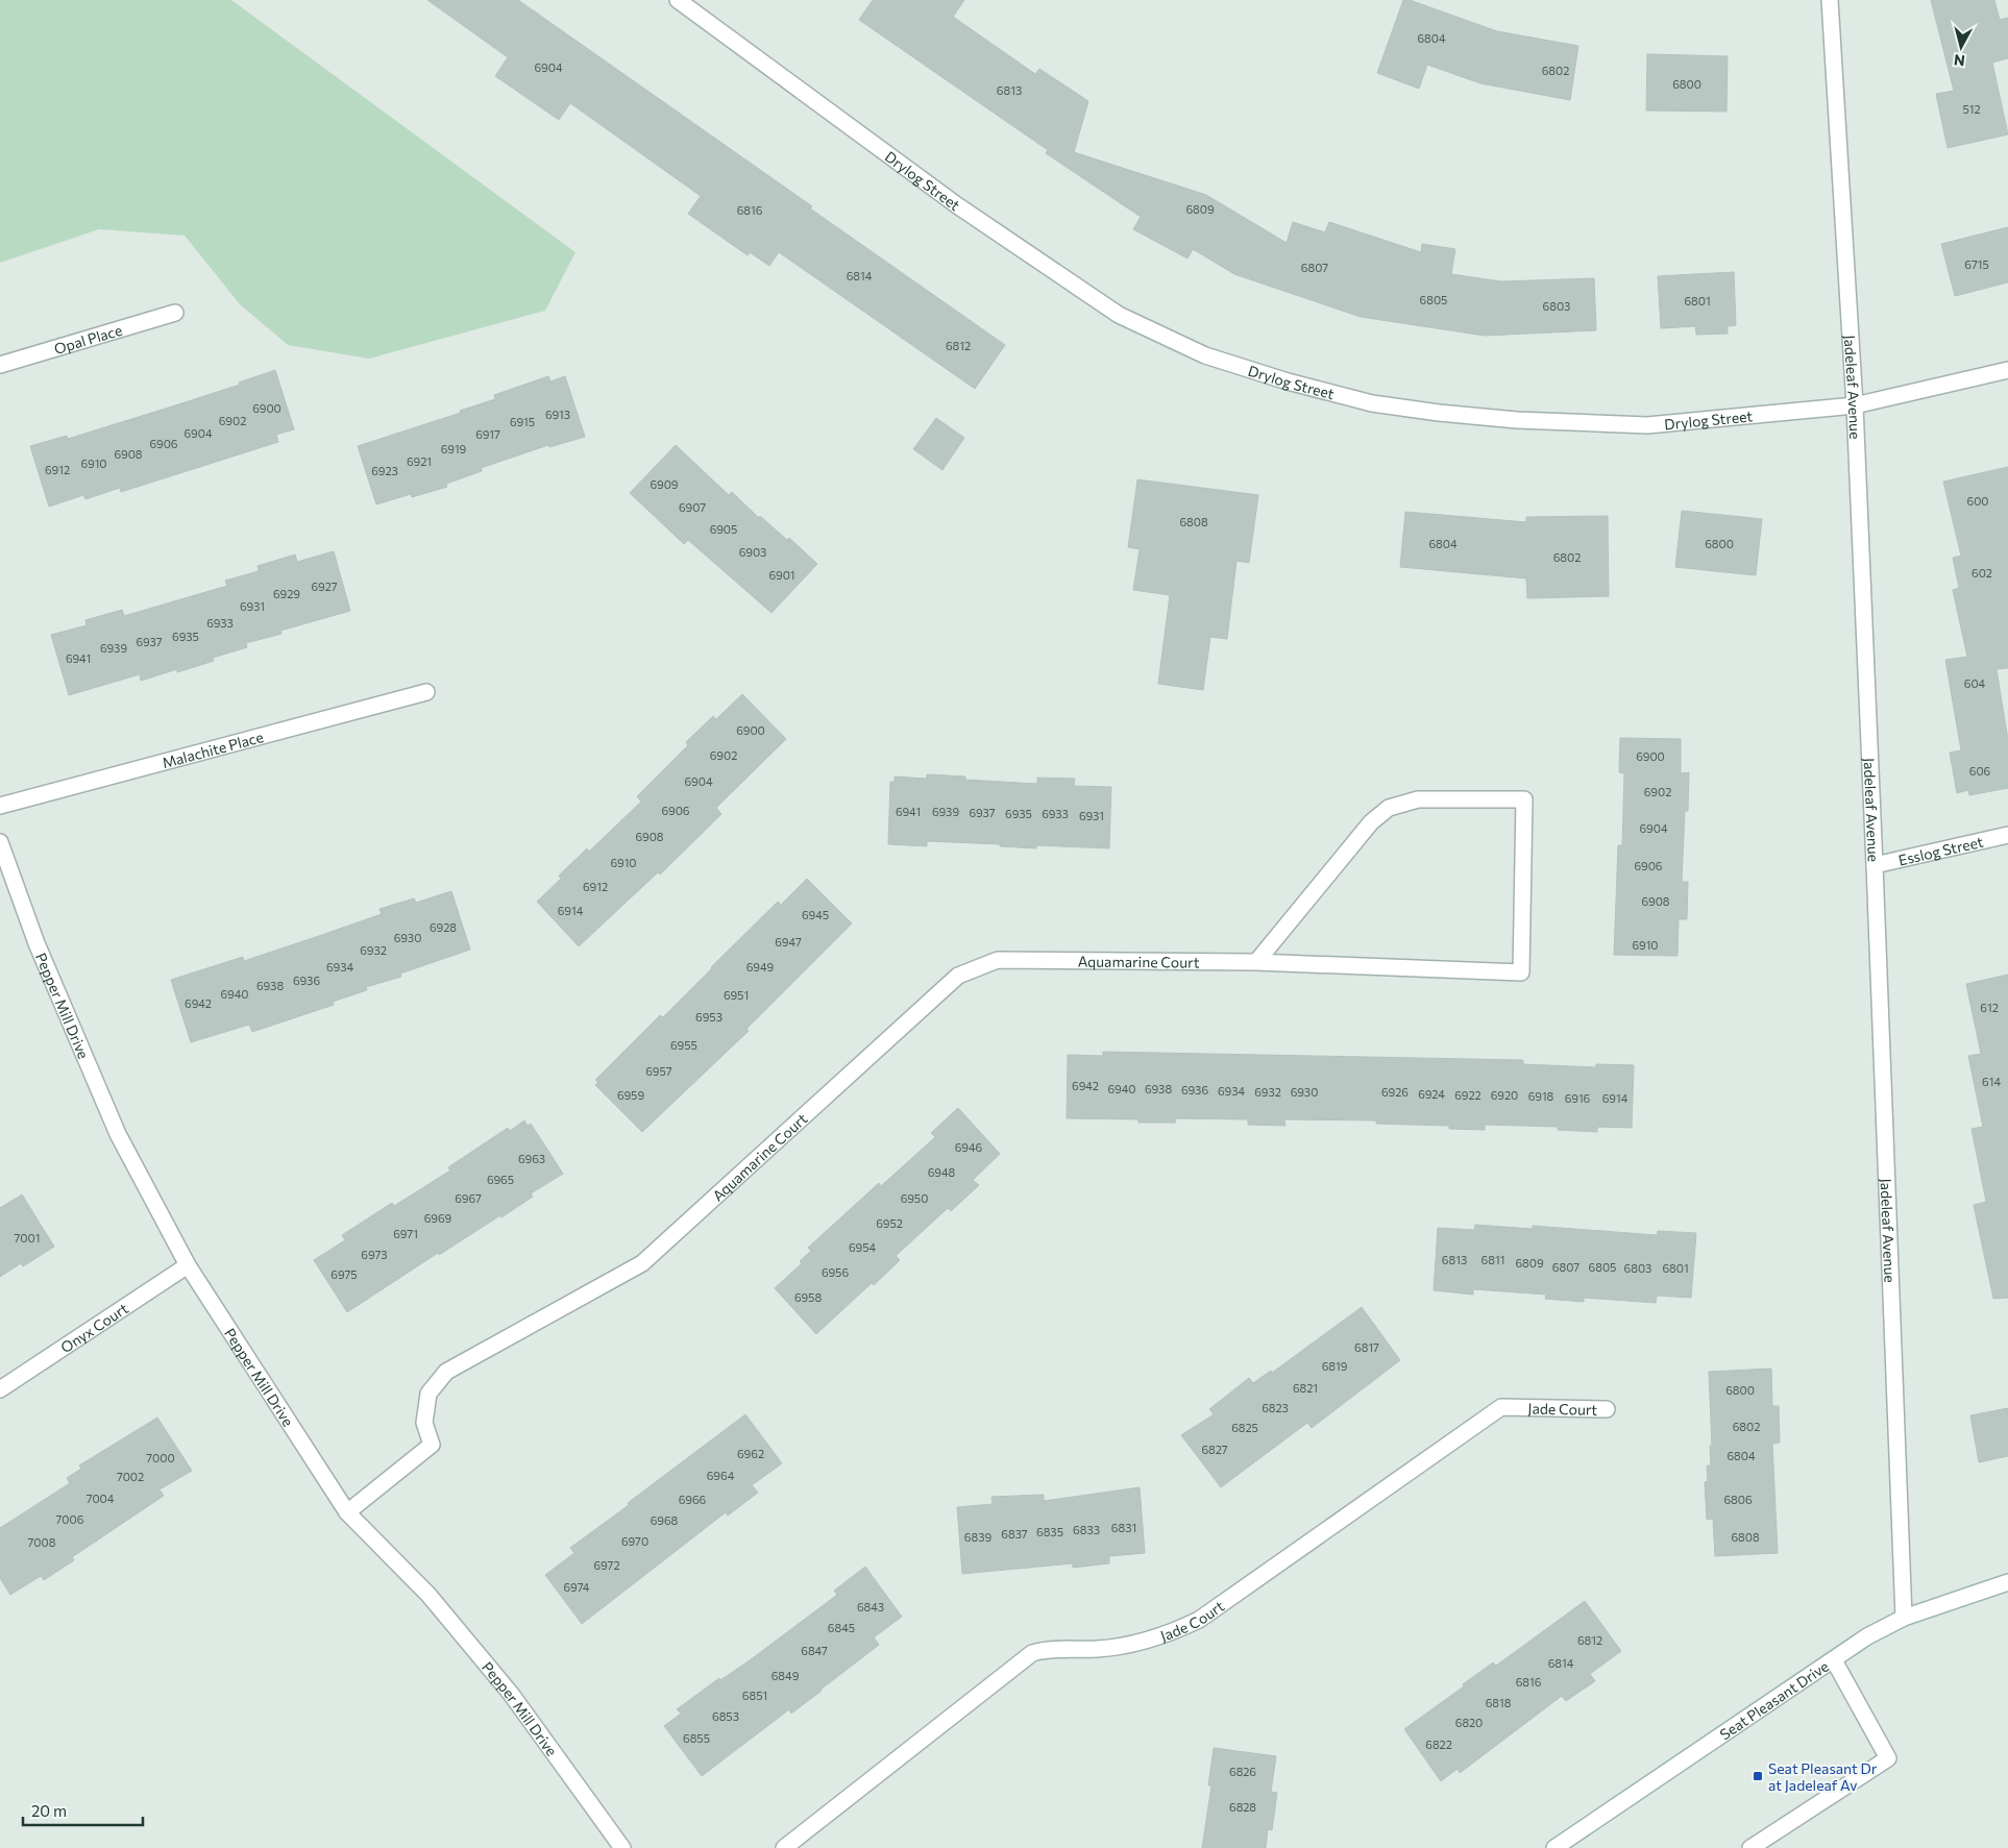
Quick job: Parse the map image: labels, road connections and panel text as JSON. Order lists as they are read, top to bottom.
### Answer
{
  "streets": {
    "street": [
      "Drylog Street",
      "Opal Place",
      "Jadeleaf Avenue",
      "Malachite Place",
      "Esslog Street",
      "Aquamarine Court",
      "Pepper Mill Drive",
      "Onyx Court",
      "Jade Court",
      "Seat Pleasant Drive"
    ]
  },
  "crossings": [
    ["Drylog Street", "Jadeleaf Avenue"],
    ["Jadeleaf Avenue", "Esslog Street"],
    ["Jadeleaf Avenue", "Seat Pleasant Drive"],
    ["Aquamarine Court", "Pepper Mill Drive"],
    ["Pepper Mill Drive", "Onyx Court"]
  ],
  "places": {
    "transit": ["Seat Pleasant Dr at Jadeleaf Av"]
  },
  "house_numbers": [
    "6804",
    "6904",
    "6802",
    "6800",
    "6813",
    "512",
    "6809",
    "6816",
    "6715",
    "6807",
    "6814",
    "6805",
    "6801",
    "6803",
    "6812",
    "6900",
    "6913",
    "6902",
    "6915",
    "6904",
    "6917",
    "6906",
    "6919",
    "6908",
    "6921",
    "6910",
    "6912",
    "6923",
    "6909",
    "600",
    "6907",
    "6808",
    "6905",
    "6804",
    "6800",
    "6903",
    "6802",
    "602",
    "6901",
    "6927",
    "6929",
    "6931",
    "6933",
    "6935",
    "6937",
    "6939",
    "6941",
    "604",
    "6900",
    "6902",
    "6900",
    "606",
    "6904",
    "6902",
    "6906",
    "6941",
    "6939",
    "6937",
    "6935",
    "6933",
    "6931",
    "6904",
    "6908",
    "6910",
    "6906",
    "6912",
    "6908",
    "6914",
    "6945",
    "6928",
    "6930",
    "6947",
    "6910",
    "6932",
    "6934",
    "6949",
    "6936",
    "6938",
    "6940",
    "6951",
    "6942",
    "612",
    "6953",
    "6955",
    "6957",
    "614",
    "6942",
    "6940",
    "6938",
    "6936",
    "6934",
    "6932",
    "6930",
    "6926",
    "6924",
    "6959",
    "6922",
    "6920",
    "6918",
    "6916",
    "6914",
    "6946",
    "6963",
    "6948",
    "6965",
    "6967",
    "6950",
    "6969",
    "6952",
    "6971",
    "7001",
    "6954",
    "6973",
    "6813",
    "6811",
    "6809",
    "6807",
    "6805",
    "6803",
    "6801",
    "6956",
    "6975",
    "6958",
    "6817",
    "6819",
    "6821",
    "6800",
    "6823",
    "6802",
    "6825",
    "6827",
    "6962",
    "6804",
    "7000",
    "6964",
    "7002",
    "7004",
    "6966",
    "6806",
    "7006",
    "6968",
    "6831",
    "6833",
    "6835",
    "6837",
    "6839",
    "6808",
    "6970",
    "7008",
    "6972",
    "6974",
    "6843",
    "6845",
    "6812",
    "6847",
    "6814",
    "6849",
    "6816",
    "6851",
    "6818",
    "6853",
    "6820",
    "6855",
    "6822",
    "6826",
    "6828"
  ],
  "scale_bar": "20 m",
  "north": "bottom"
}
